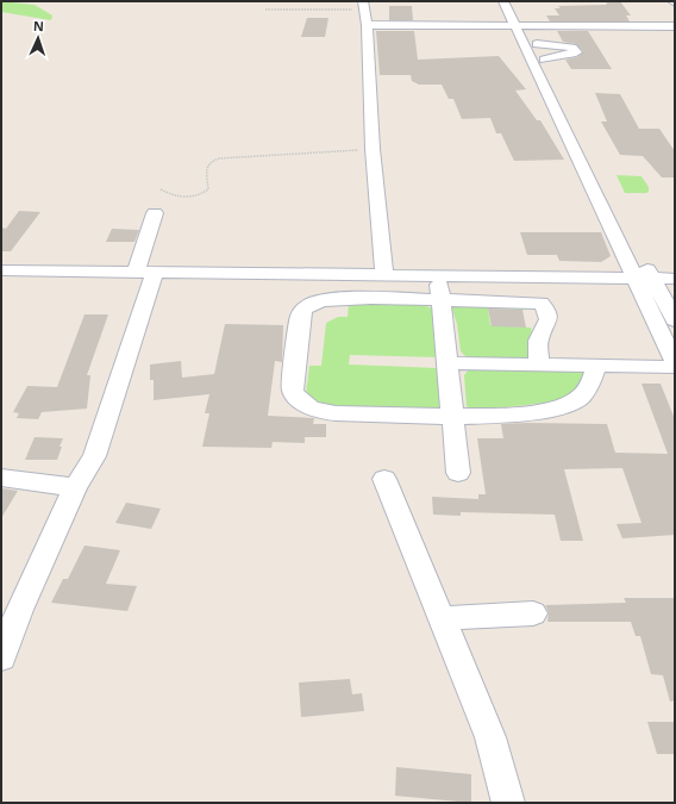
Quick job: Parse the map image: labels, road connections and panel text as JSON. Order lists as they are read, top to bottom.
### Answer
{
  "north": "top"
}
